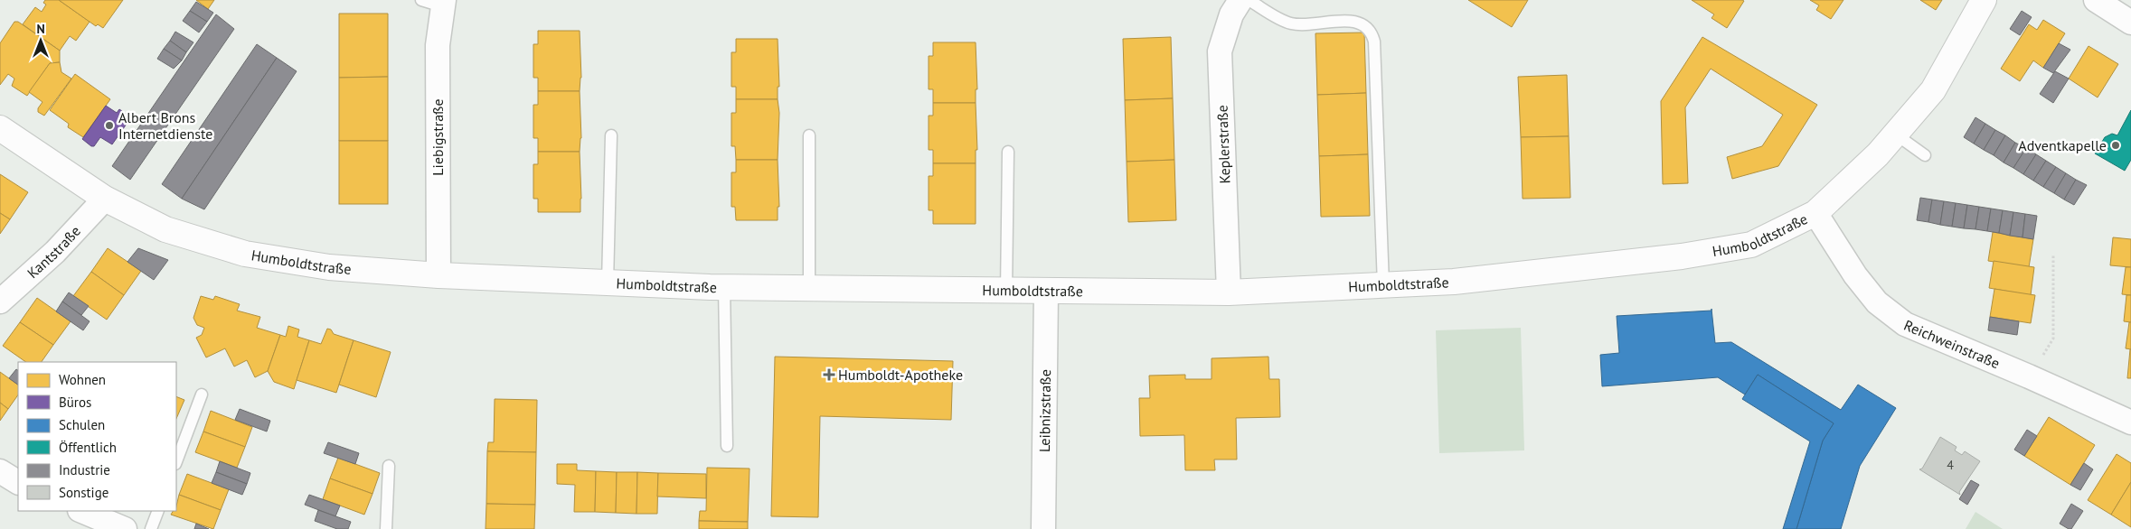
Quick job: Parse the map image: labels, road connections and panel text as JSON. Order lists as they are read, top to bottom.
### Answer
{
  "streets": {
    "street": [
      "Liebigstraße",
      "Keplerstraße",
      "Humboldtstraße",
      "Kantstraße",
      "Reichweinstraße",
      "Leibnizstraße"
    ]
  },
  "crossings": [
    ["Liebigstraße", "Humboldtstraße"],
    ["Keplerstraße", "Humboldtstraße"],
    ["Humboldtstraße", "Kantstraße"],
    ["Humboldtstraße", "Reichweinstraße"],
    ["Humboldtstraße", "Leibnizstraße"]
  ],
  "places": {
    "other": ["Albert Brons Internetdienste", "Adventkapelle"],
    "health": ["Humboldt-Apotheke"]
  },
  "house_numbers": ["4"],
  "legend": [
    "Wohnen",
    "Büros",
    "Schulen",
    "Öffentlich",
    "Industrie",
    "Sonstige"
  ],
  "north": "top"
}
